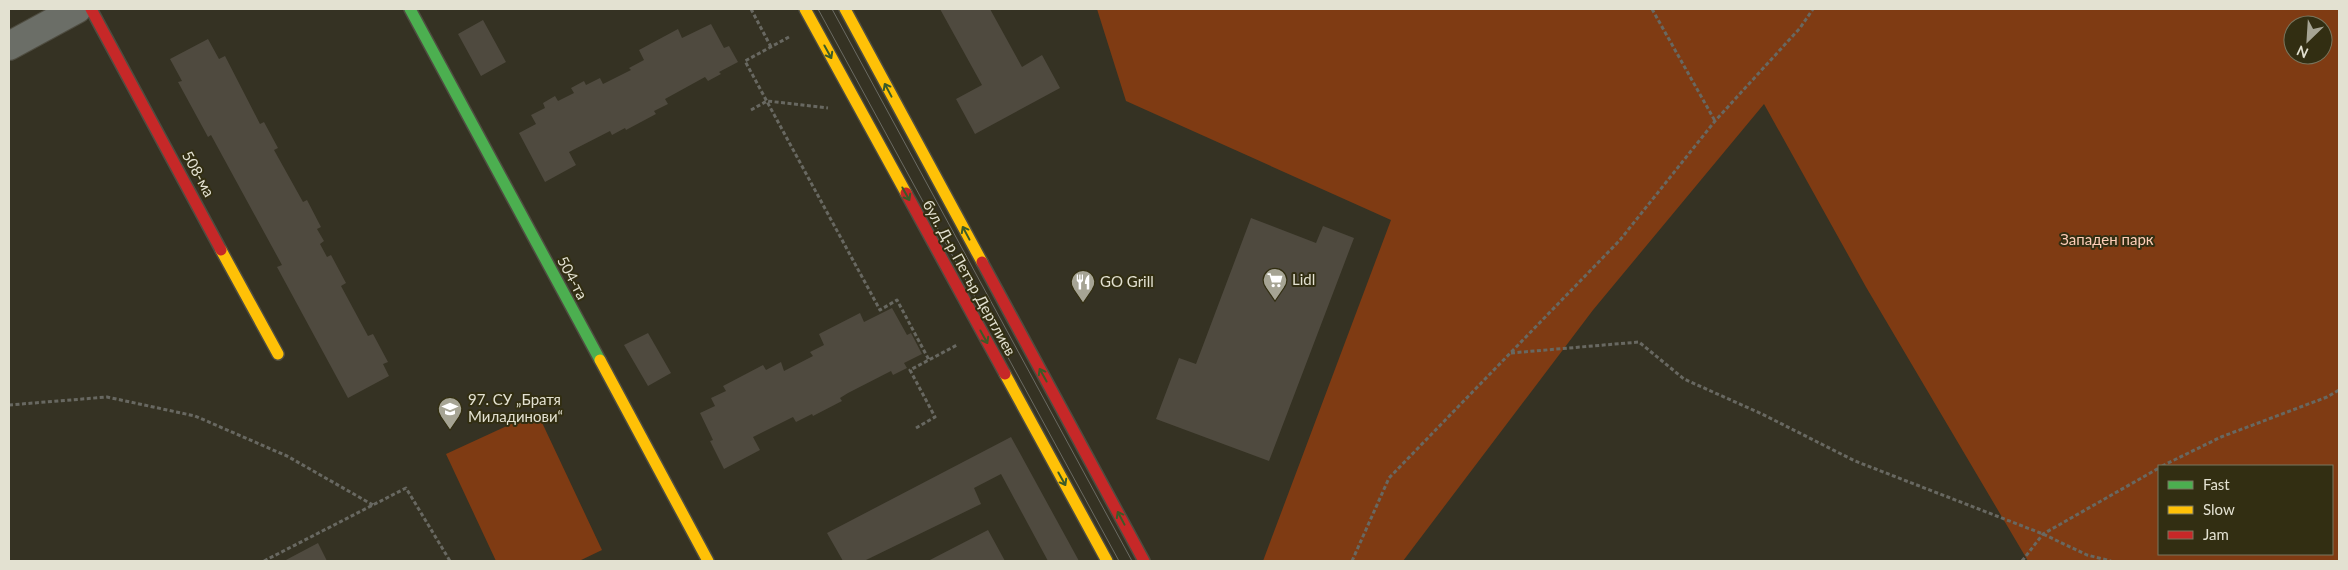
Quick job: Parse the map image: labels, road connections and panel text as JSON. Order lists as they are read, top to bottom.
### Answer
{
  "streets": {
    "main road": ["508-ма", "504-та", "бул. Д-р Петър Дертлиев"]
  },
  "parks": ["Западен парк"],
  "places": {
    "supermarket": ["Lidl"],
    "restaurant": ["GO Grill"],
    "school or university": ["97. СУ „Братя Миладинови“"]
  },
  "legend": ["Fast", "Slow", "Jam"],
  "north": "bottom left"
}
